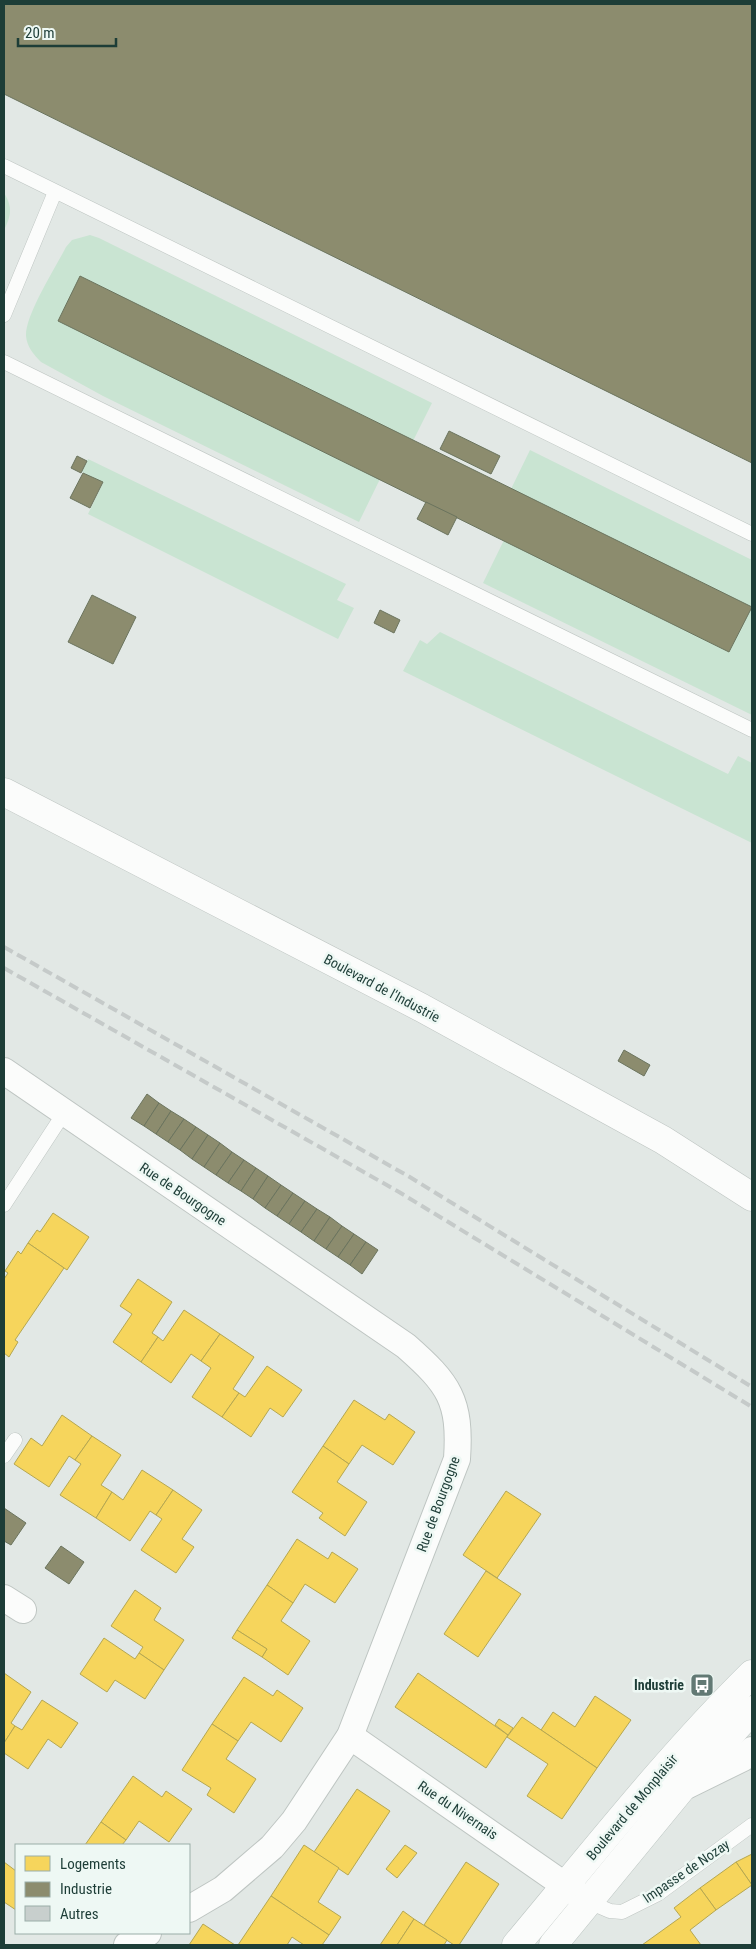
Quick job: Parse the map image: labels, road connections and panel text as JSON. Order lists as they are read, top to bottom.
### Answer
{
  "streets": {
    "street": [
      "Boulevard de l'Industrie",
      "Rue de Bourgogne",
      "Boulevard de Monplaisir",
      "Rue du Nivernais"
    ],
    "lane": ["Impasse de Nozay"]
  },
  "crossings": [
    ["Rue de Bourgogne", "Rue du Nivernais"],
    ["Boulevard de Monplaisir", "Rue du Nivernais"],
    ["Boulevard de Monplaisir", "Impasse de Nozay"],
    ["Rue du Nivernais", "Impasse de Nozay"]
  ],
  "places": {
    "bus stop": ["Industrie"]
  },
  "legend": ["Logements", "Industrie", "Autres"],
  "scale_bar": "20 m"
}
